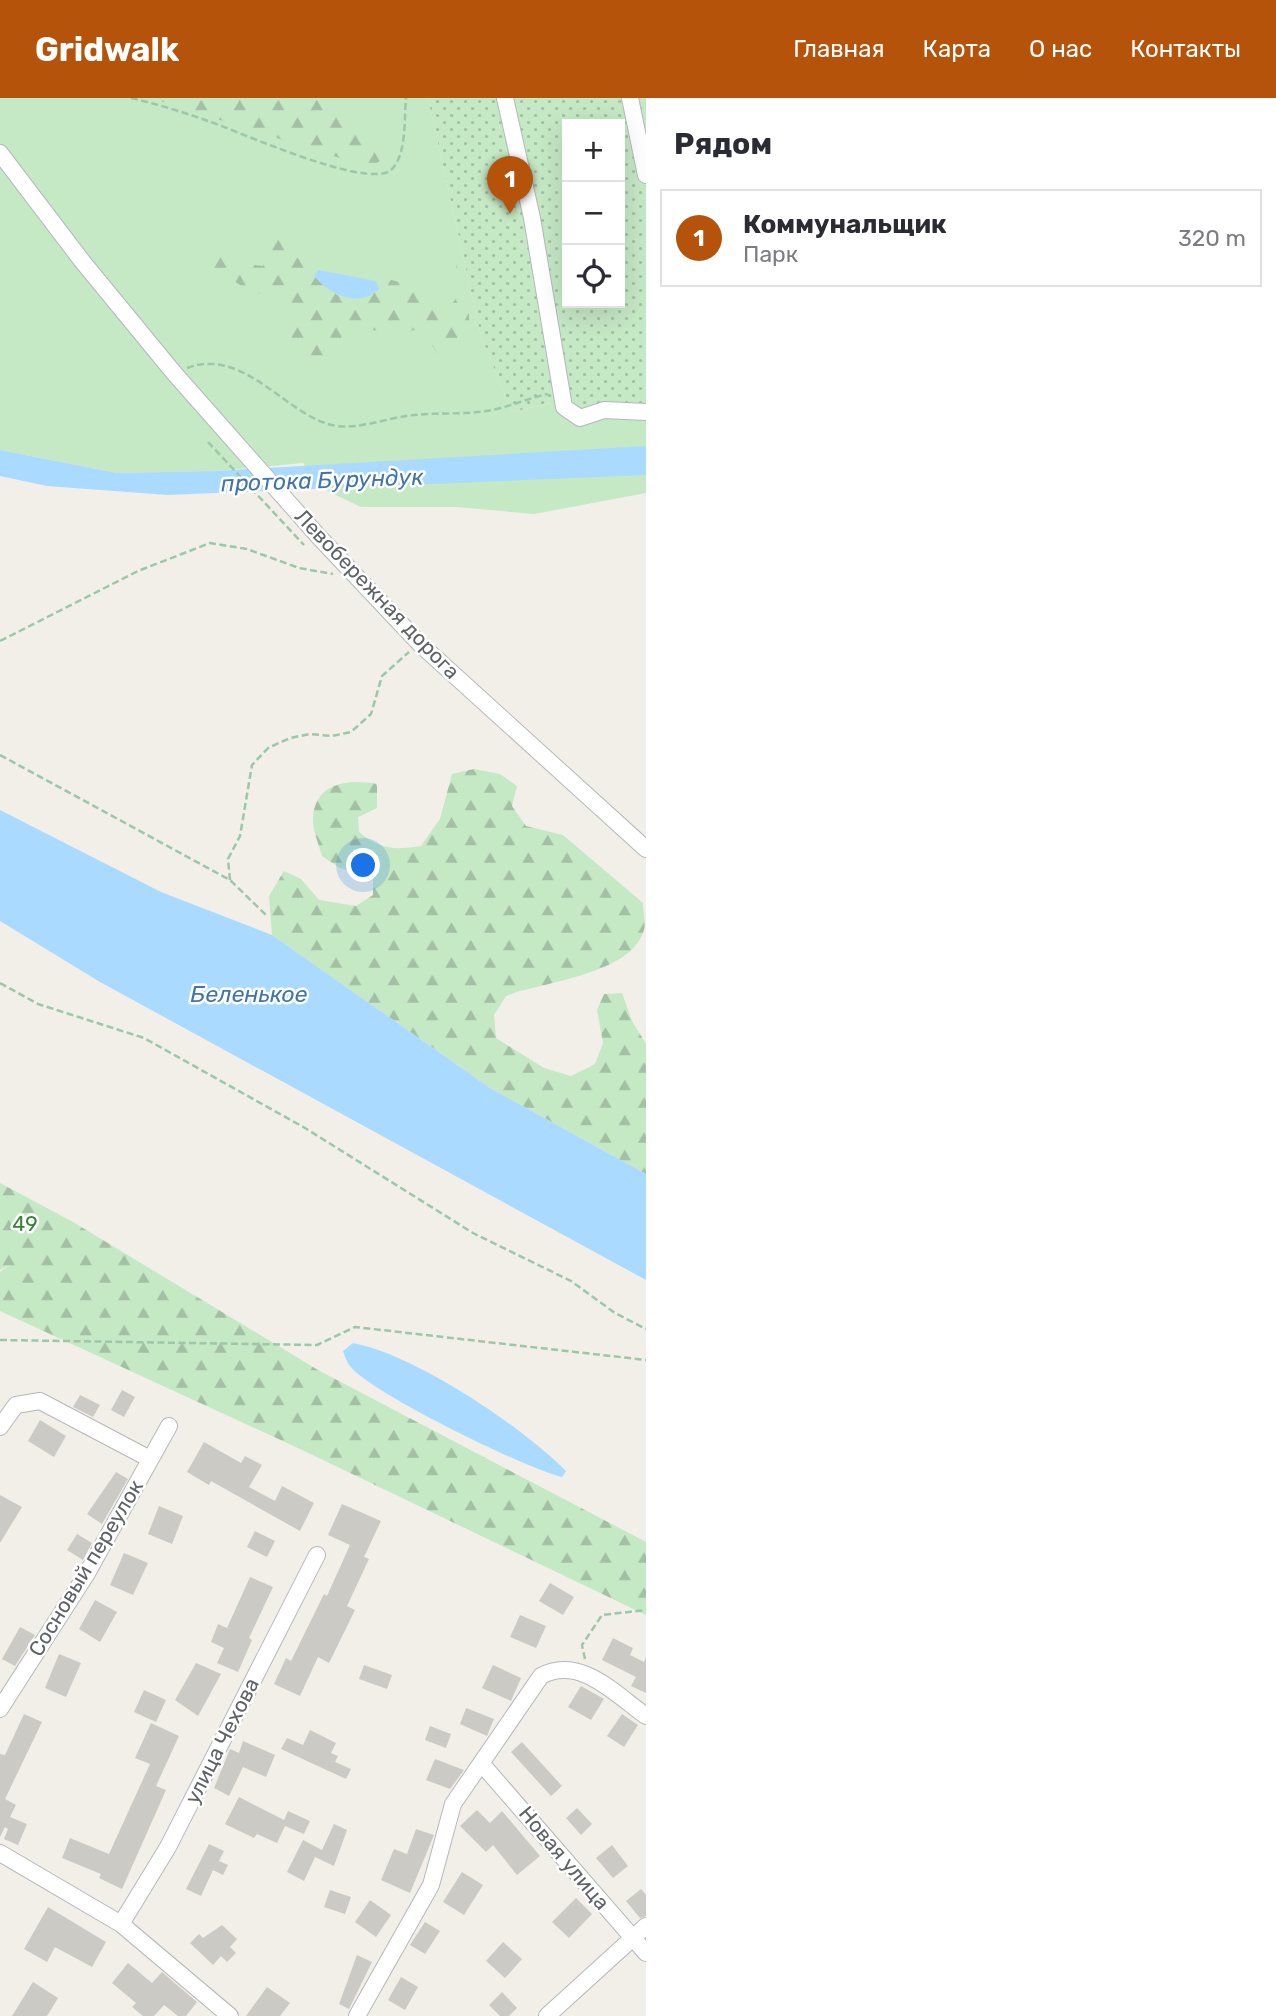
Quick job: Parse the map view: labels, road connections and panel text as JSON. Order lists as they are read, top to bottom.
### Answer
{
  "streets": {
    "street": [
      "Левобережная дорога",
      "Сосновый переулок",
      "улица Чехова",
      "Новая улица"
    ]
  },
  "water": ["протока Бурундук", "Беленькое"],
  "parks": ["49"],
  "page": {
    "header": "Gridwalk",
    "nav": [
      "Главная",
      "Карта",
      "О нас",
      "Контакты"
    ],
    "heading": "Рядом",
    "map_buttons": ["+", "−"],
    "pins": "1",
    "list": [
      {
        "mark": "1",
        "name": "Коммунальщик",
        "note": "Парк",
        "value": "320 m"
      }
    ]
  }
}
